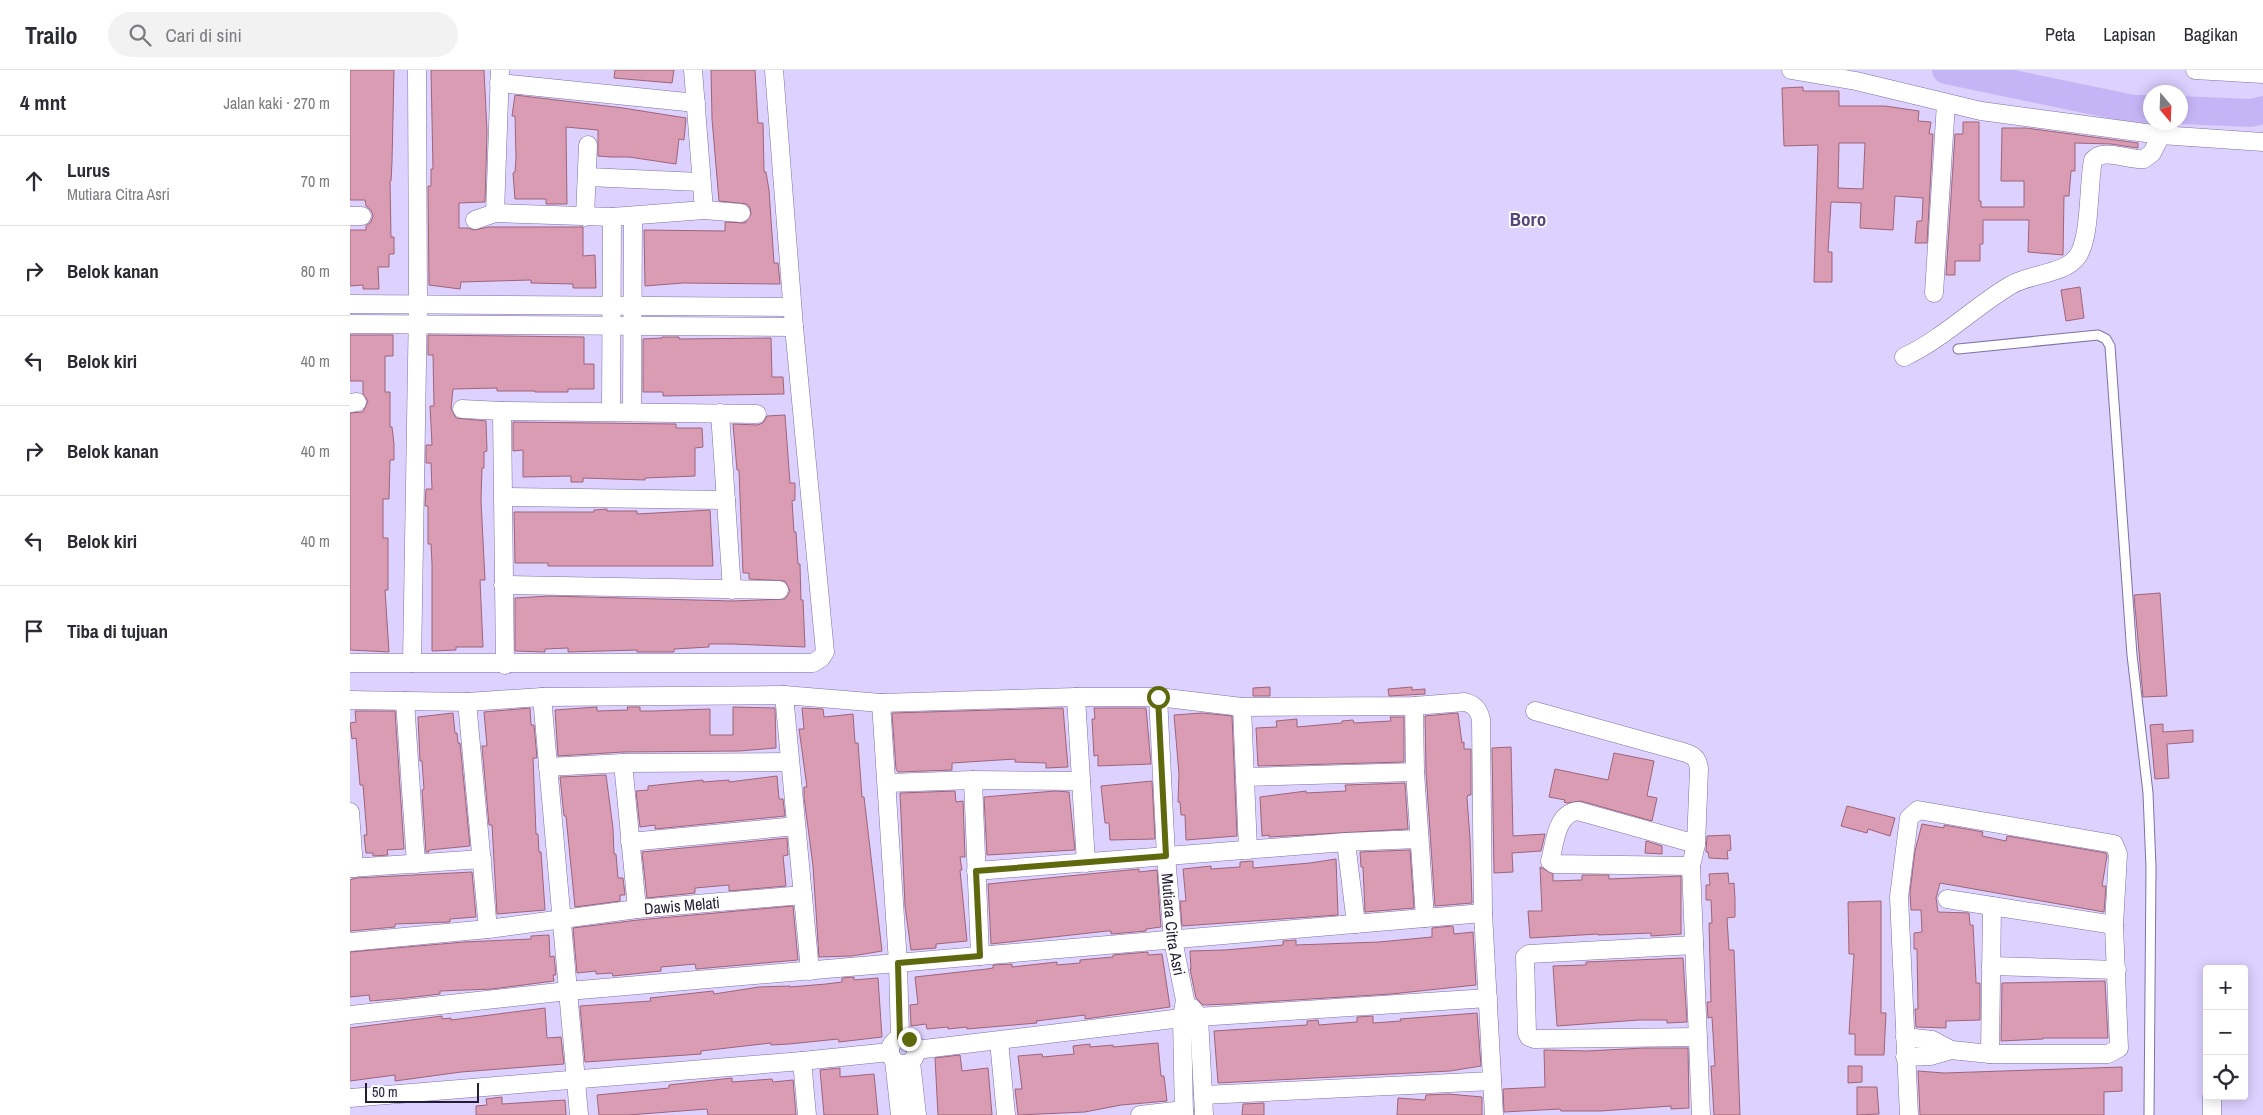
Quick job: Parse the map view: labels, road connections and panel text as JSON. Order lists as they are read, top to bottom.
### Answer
{
  "streets": {
    "street": ["Dawis Melati", "Mutiara Citra Asri"]
  },
  "districts": ["Boro"],
  "scale_bar": "50 m",
  "north": "bottom",
  "page": {
    "header": "Trailo",
    "search": "Cari di sini",
    "nav": ["Peta", "Lapisan", "Bagikan"],
    "heading": ["4 mnt", "Jalan kaki · 270 m"],
    "list": [
      ["Lurus", "Mutiara Citra Asri", "70 m"],
      ["Belok kanan", "80 m"],
      ["Belok kiri", "40 m"],
      ["Belok kanan", "40 m"],
      ["Belok kiri", "40 m"],
      "Tiba di tujuan"
    ],
    "map_buttons": ["+", "−"],
    "scale": "50 m"
  }
}
